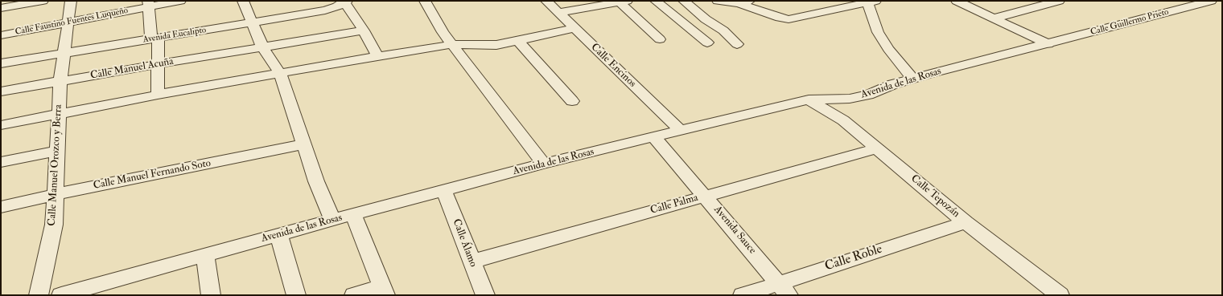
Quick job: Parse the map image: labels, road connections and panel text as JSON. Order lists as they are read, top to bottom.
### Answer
{
  "streets": {
    "street": [
      "Calle Faustino Fuentes Luqueño",
      "Calle Guillermo Prieto",
      "Avenida Eucalipto",
      "Calle Encinos",
      "Calle Manuel Acuña",
      "Avenida de las Rosas",
      "Calle Manuel Orozco y Berra",
      "Calle Manuel Fernando Soto",
      "Calle Tepozán",
      "Calle Palma",
      "Avenida Sauce",
      "Calle Álamo",
      "Calle Roble"
    ]
  },
  "crossings": [
    ["Calle Faustino Fuentes Luqueño", "Calle Manuel Orozco y Berra"],
    ["Calle Guillermo Prieto", "Avenida de las Rosas"],
    ["Avenida Eucalipto", "Calle Manuel Orozco y Berra"],
    ["Calle Encinos", "Avenida de las Rosas"],
    ["Calle Manuel Acuña", "Calle Manuel Orozco y Berra"],
    ["Avenida de las Rosas", "Calle Tepozán"],
    ["Avenida de las Rosas", "Avenida Sauce"],
    ["Avenida de las Rosas", "Calle Álamo"],
    ["Calle Manuel Orozco y Berra", "Calle Manuel Fernando Soto"],
    ["Calle Tepozán", "Calle Palma"],
    ["Calle Tepozán", "Calle Roble"],
    ["Calle Palma", "Avenida Sauce"],
    ["Calle Palma", "Calle Álamo"],
    ["Avenida Sauce", "Calle Roble"]
  ]
}
